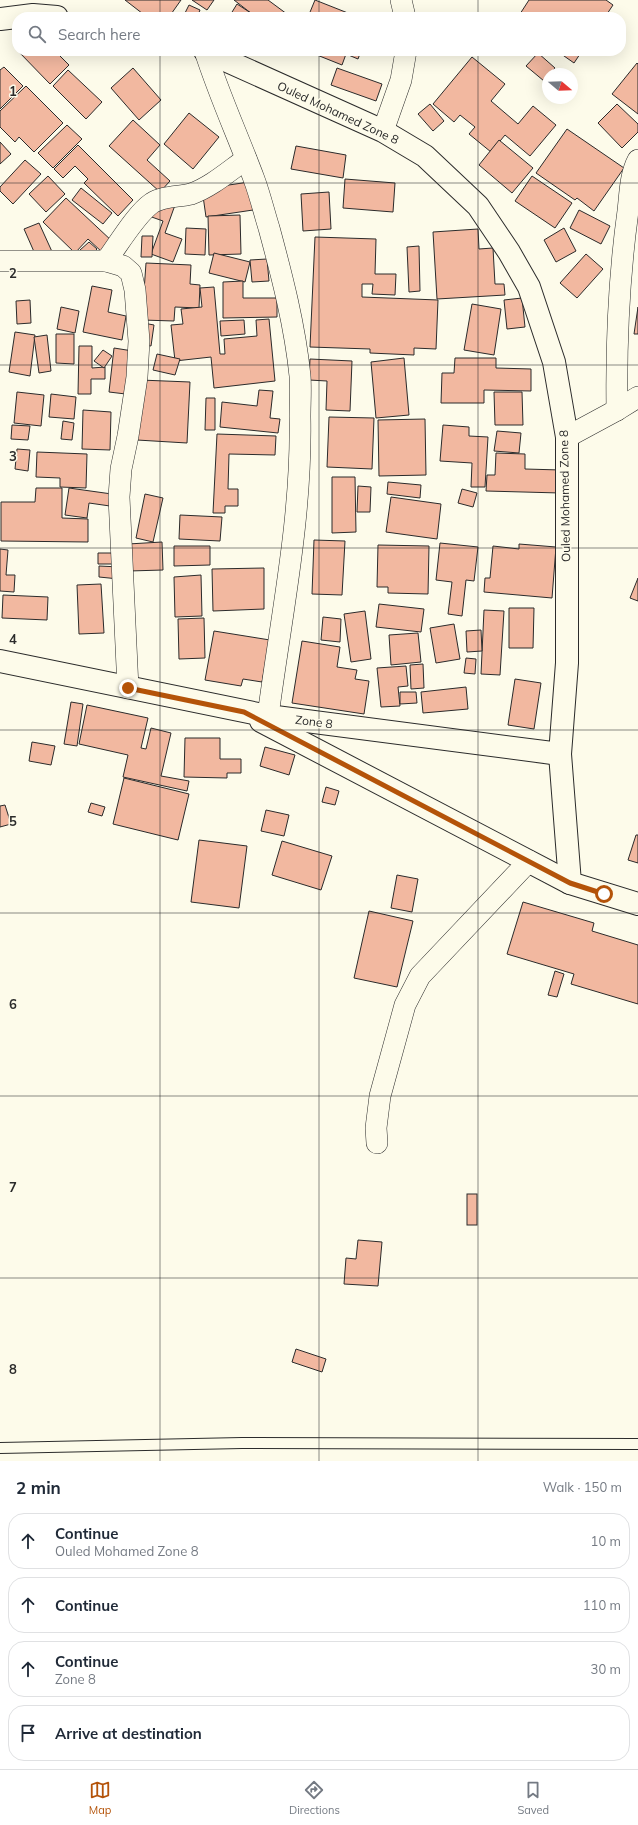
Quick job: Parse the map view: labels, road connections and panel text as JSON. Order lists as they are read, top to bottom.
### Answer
{
  "streets": {
    "main road": ["Ouled Mohamed Zone 8", "Zone 8"]
  },
  "crossings": [
    ["Ouled Mohamed Zone 8", "Zone 8"]
  ],
  "north": "right",
  "page": {
    "search": "Search here",
    "heading": ["2 min", "Walk · 150 m"],
    "list": [
      ["Continue", "Ouled Mohamed Zone 8", "10 m"],
      ["Continue", "110 m"],
      ["Continue", "Zone 8", "30 m"],
      "Arrive at destination"
    ],
    "nav": ["Map", "Directions", "Saved"]
  },
  "grid": {
    "rows": [
      "1",
      "2",
      "3",
      "4",
      "5",
      "6",
      "7",
      "8"
    ]
  }
}
